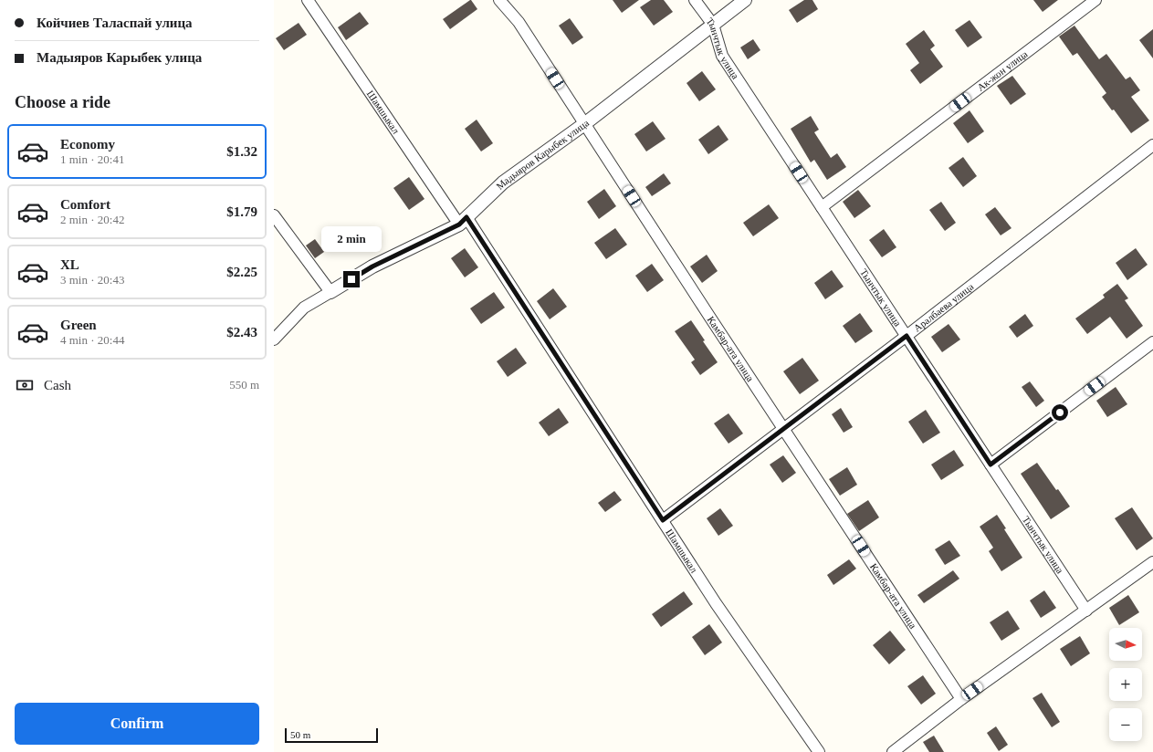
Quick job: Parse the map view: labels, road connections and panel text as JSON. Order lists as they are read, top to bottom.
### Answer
{
  "streets": {
    "street": [
      "Тынчтык улица",
      "Ак-жон улица",
      "Шамшыкал",
      "Мадыяров Карыбек улица",
      "Аралбаева улица",
      "Камбар-ата улица"
    ]
  },
  "crossings": [
    ["Тынчтык улица", "Ак-жон улица"],
    ["Тынчтык улица", "Мадыяров Карыбек улица"],
    ["Тынчтык улица", "Аралбаева улица"],
    ["Шамшыкал", "Мадыяров Карыбек улица"],
    ["Шамшыкал", "Аралбаева улица"],
    ["Мадыяров Карыбек улица", "Камбар-ата улица"],
    ["Аралбаева улица", "Камбар-ата улица"]
  ],
  "scale_bar": "50 m",
  "north": "right",
  "page": {
    "banner": ["Койчиев Таласпай улица", "Мадыяров Карыбек улица"],
    "heading": "Choose a ride",
    "list": [
      {
        "name": "Economy",
        "note": "1 min · 20:41",
        "value": "$1.32"
      },
      {
        "name": "Comfort",
        "note": "2 min · 20:42",
        "value": "$1.79"
      },
      {
        "name": "XL",
        "note": "3 min · 20:43",
        "value": "$2.25"
      },
      {
        "name": "Green",
        "note": "4 min · 20:44",
        "value": "$2.43"
      }
    ],
    "bubble": "2 min",
    "pay": ["Cash", "550 m"],
    "map_buttons": ["+", "−"],
    "buttons": "Confirm",
    "scale": "50 m"
  }
}
